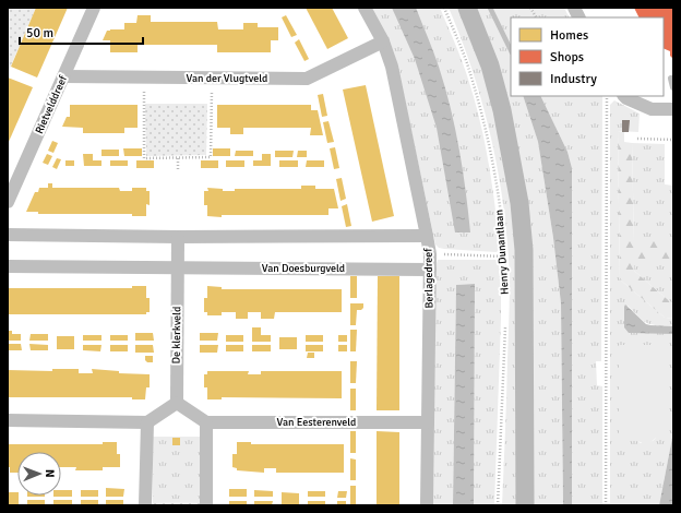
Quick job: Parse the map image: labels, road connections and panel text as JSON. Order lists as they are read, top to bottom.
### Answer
{
  "streets": {
    "main road": ["Henry Dunantlaan"],
    "street": [
      "Van der Vlugtveld",
      "Rietvelddreef",
      "Van Doesburgveld",
      "Berlagedreef",
      "De klerkveld",
      "Van Eesterenveld"
    ]
  },
  "crossings": [
    ["Van der Vlugtveld", "Rietvelddreef"],
    ["Van der Vlugtveld", "Berlagedreef"],
    ["Van Doesburgveld", "Berlagedreef"],
    ["Van Doesburgveld", "De klerkveld"],
    ["Berlagedreef", "Van Eesterenveld"]
  ],
  "legend": ["Homes", "Shops", "Industry"],
  "scale_bar": "50 m",
  "north": "right"
}
